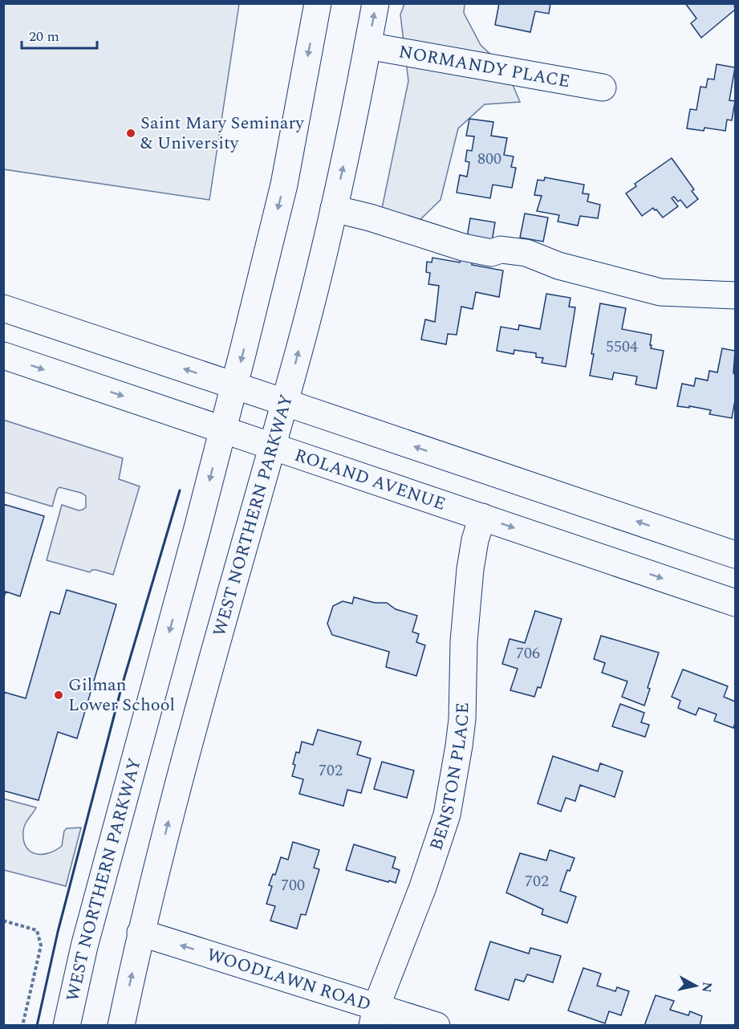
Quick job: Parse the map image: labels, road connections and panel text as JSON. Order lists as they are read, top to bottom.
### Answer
{
  "streets": {
    "main road": [
      "NORMANDY PLACE",
      "ROLAND AVENUE",
      "WEST NORTHERN PARKWAY",
      "BENSTON PLACE",
      "WOODLAWN ROAD"
    ]
  },
  "crossings": [
    ["NORMANDY PLACE", "WEST NORTHERN PARKWAY"],
    ["ROLAND AVENUE", "WEST NORTHERN PARKWAY"],
    ["ROLAND AVENUE", "BENSTON PLACE"],
    ["WEST NORTHERN PARKWAY", "WOODLAWN ROAD"],
    ["BENSTON PLACE", "WOODLAWN ROAD"]
  ],
  "one_way": ["WOODLAWN ROAD"],
  "places": ["Saint Mary Seminary & University", "Gilman Lower School"],
  "house_numbers": [
    "800",
    "5504",
    "706",
    "702",
    "702",
    "700"
  ],
  "scale_bar": "20 m",
  "north": "right"
}
